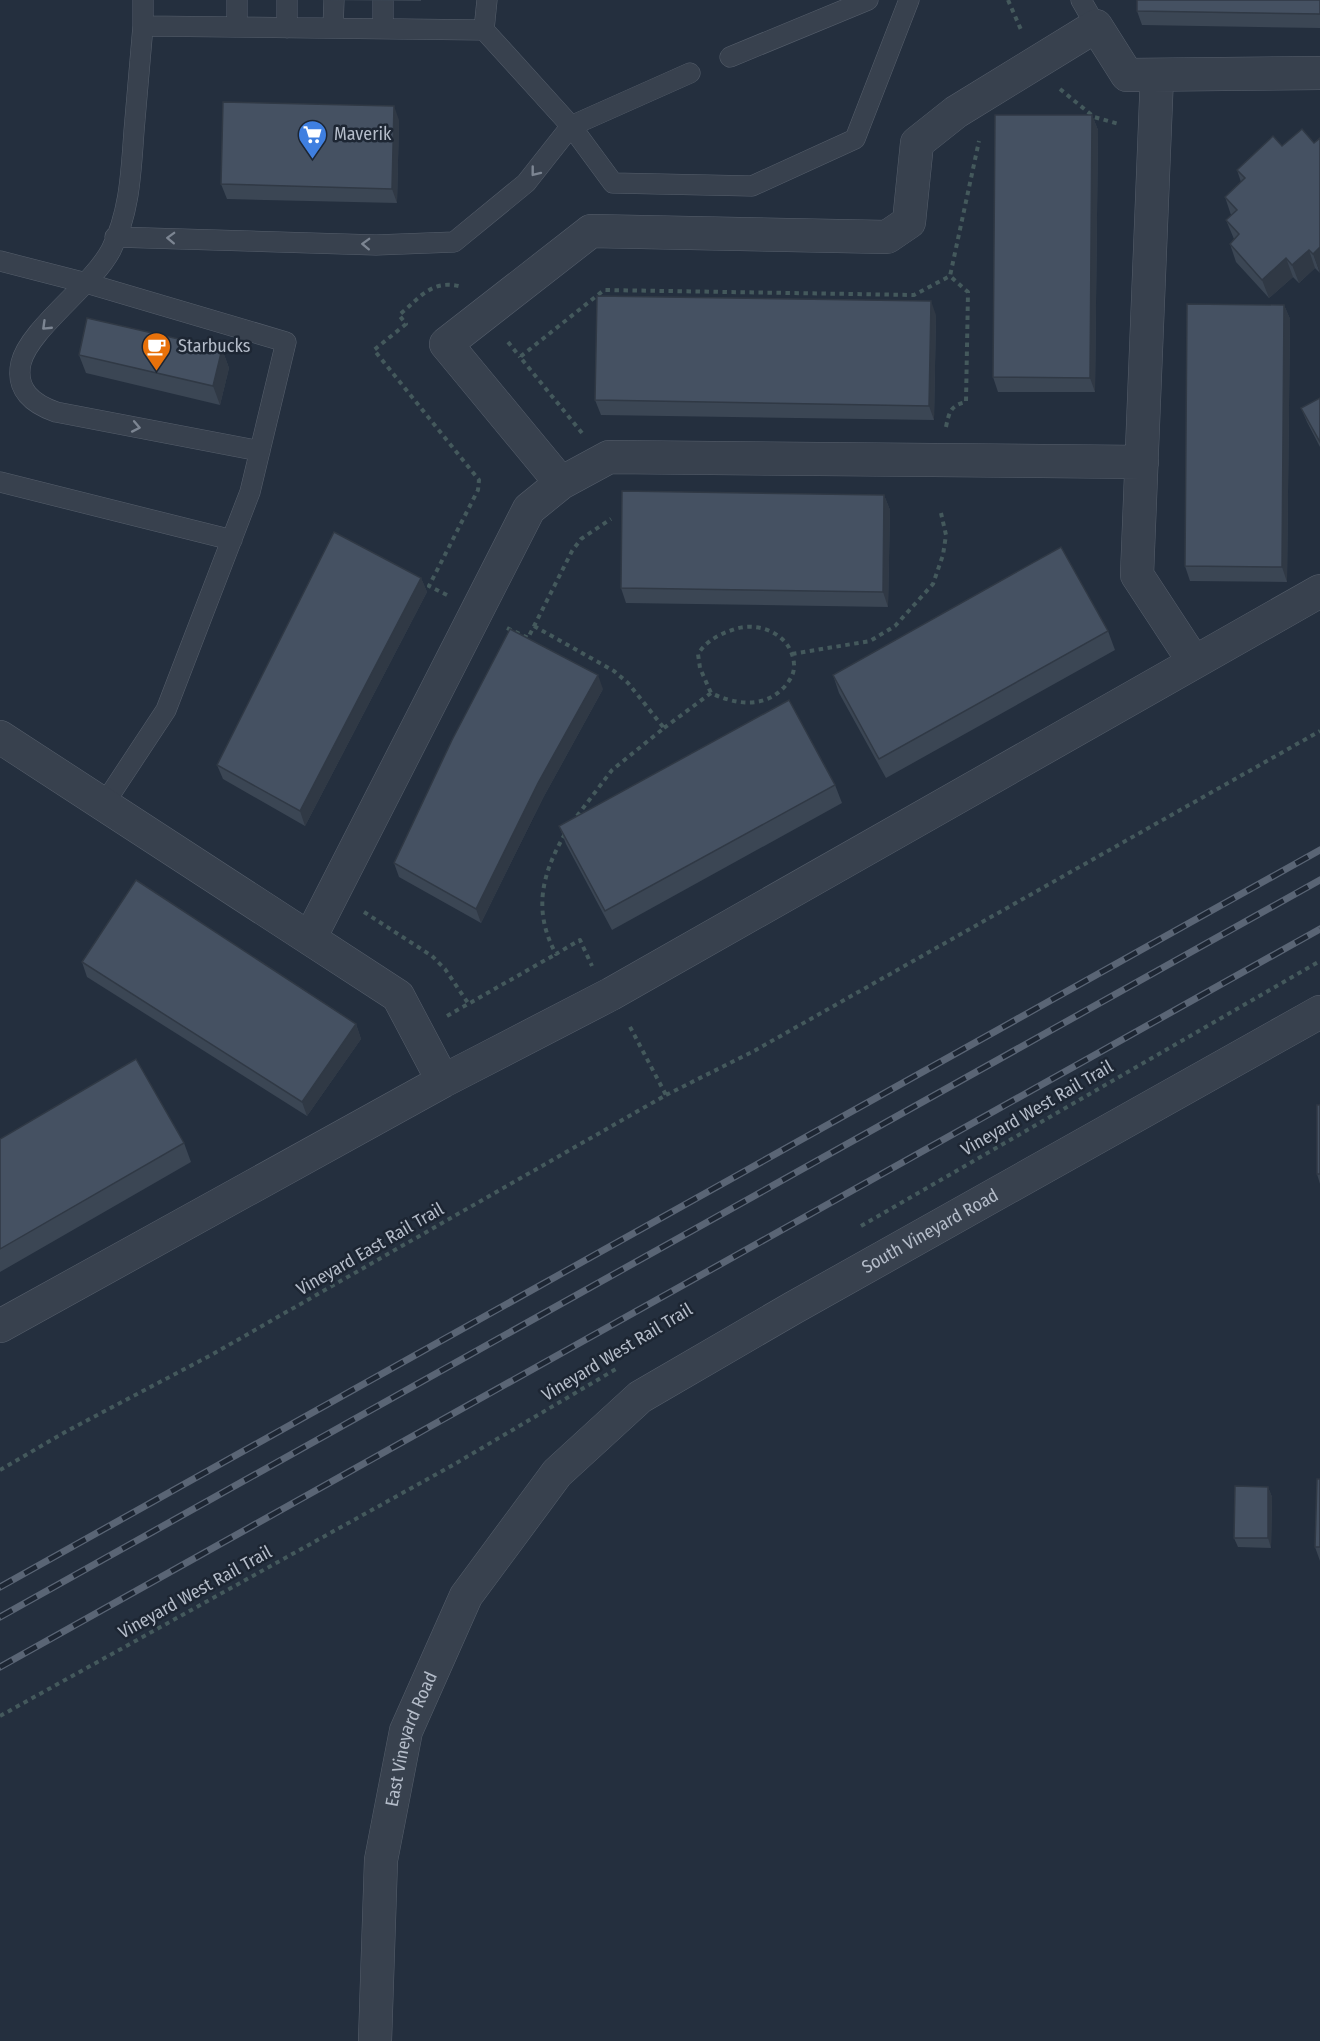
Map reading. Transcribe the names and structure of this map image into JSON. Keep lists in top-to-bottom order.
{
  "streets": {
    "street": ["South Vineyard Road", "East Vineyard Road"],
    "path": ["Vineyard West Rail Trail", "Vineyard East Rail Trail"]
  },
  "crossings": [
    ["South Vineyard Road", "East Vineyard Road"]
  ],
  "places": {
    "supermarket": ["Maverik"],
    "cafe": ["Starbucks"]
  }
}
